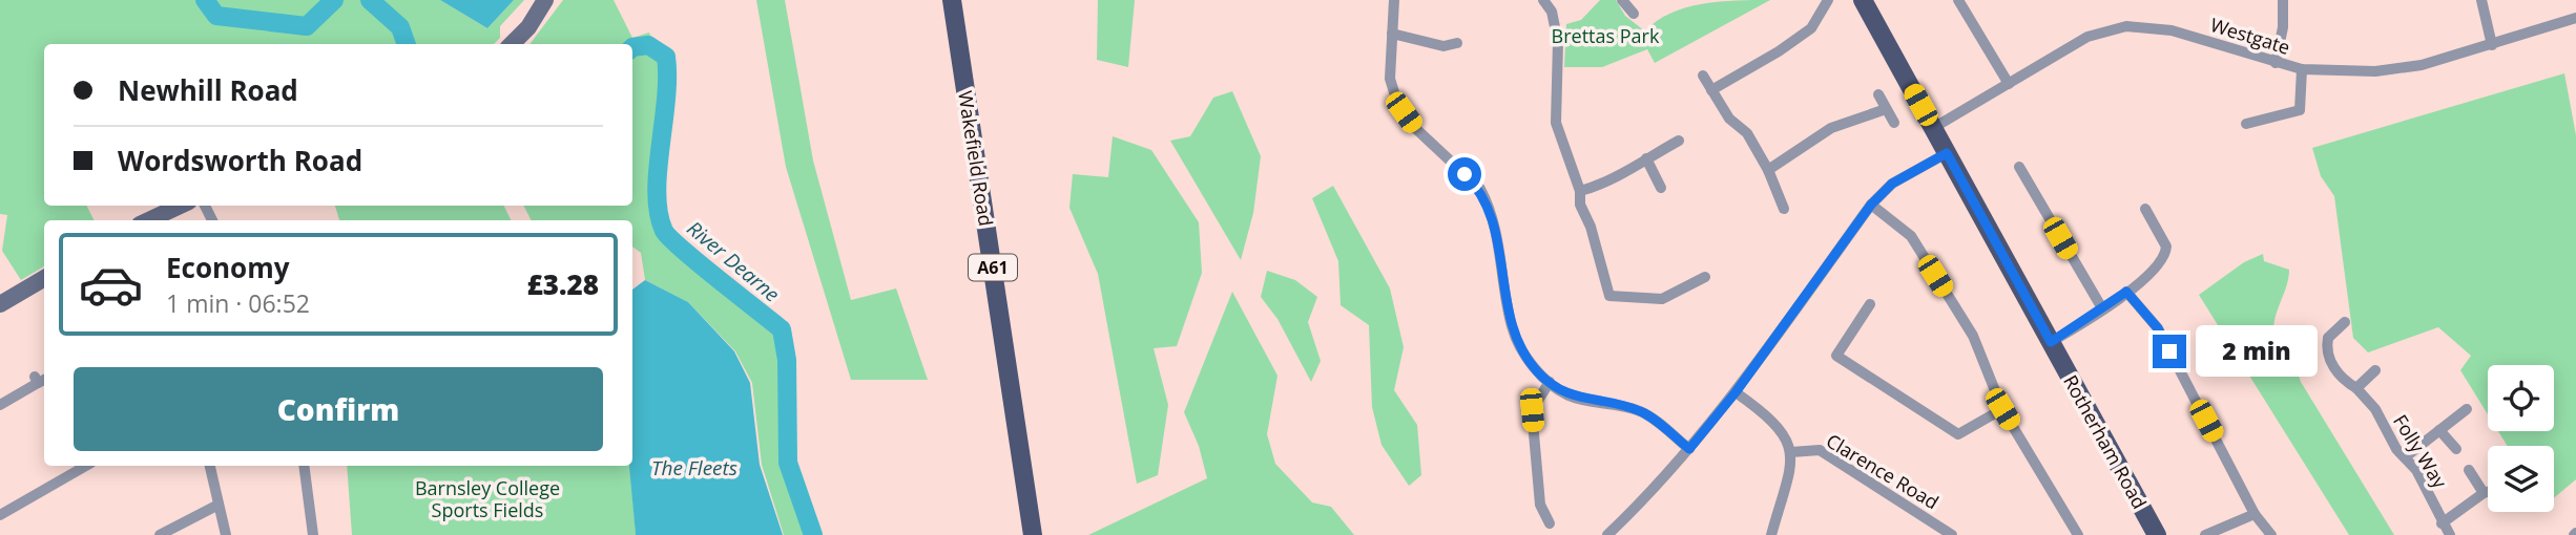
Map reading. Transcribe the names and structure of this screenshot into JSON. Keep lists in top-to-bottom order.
{
  "streets": {
    "main road": ["Wakefield Road", "A61", "Rotherham Road"],
    "street": ["Westgate", "Folly Way", "Clarence Road"]
  },
  "crossings": [
    ["Westgate", "Rotherham Road"]
  ],
  "water": ["River Dearne", "The Fleets"],
  "parks": ["Brettas Park", "Barnsley College Sports Fields"],
  "page": {
    "banner": ["Newhill Road", "Wordsworth Road"],
    "list": [
      {
        "name": "Economy",
        "note": "1 min · 06:52",
        "value": "£3.28"
      }
    ],
    "bubble": "2 min",
    "buttons": "Confirm"
  }
}
